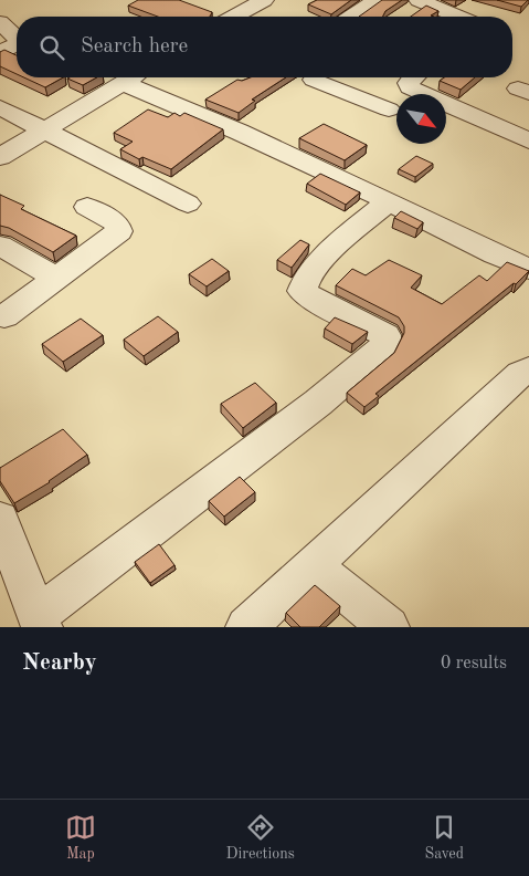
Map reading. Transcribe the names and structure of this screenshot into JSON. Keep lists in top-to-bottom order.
{
  "north": "bottom right",
  "page": {
    "search": "Search here",
    "heading": ["Nearby", "0 results"],
    "nav": ["Map", "Directions", "Saved"]
  }
}
